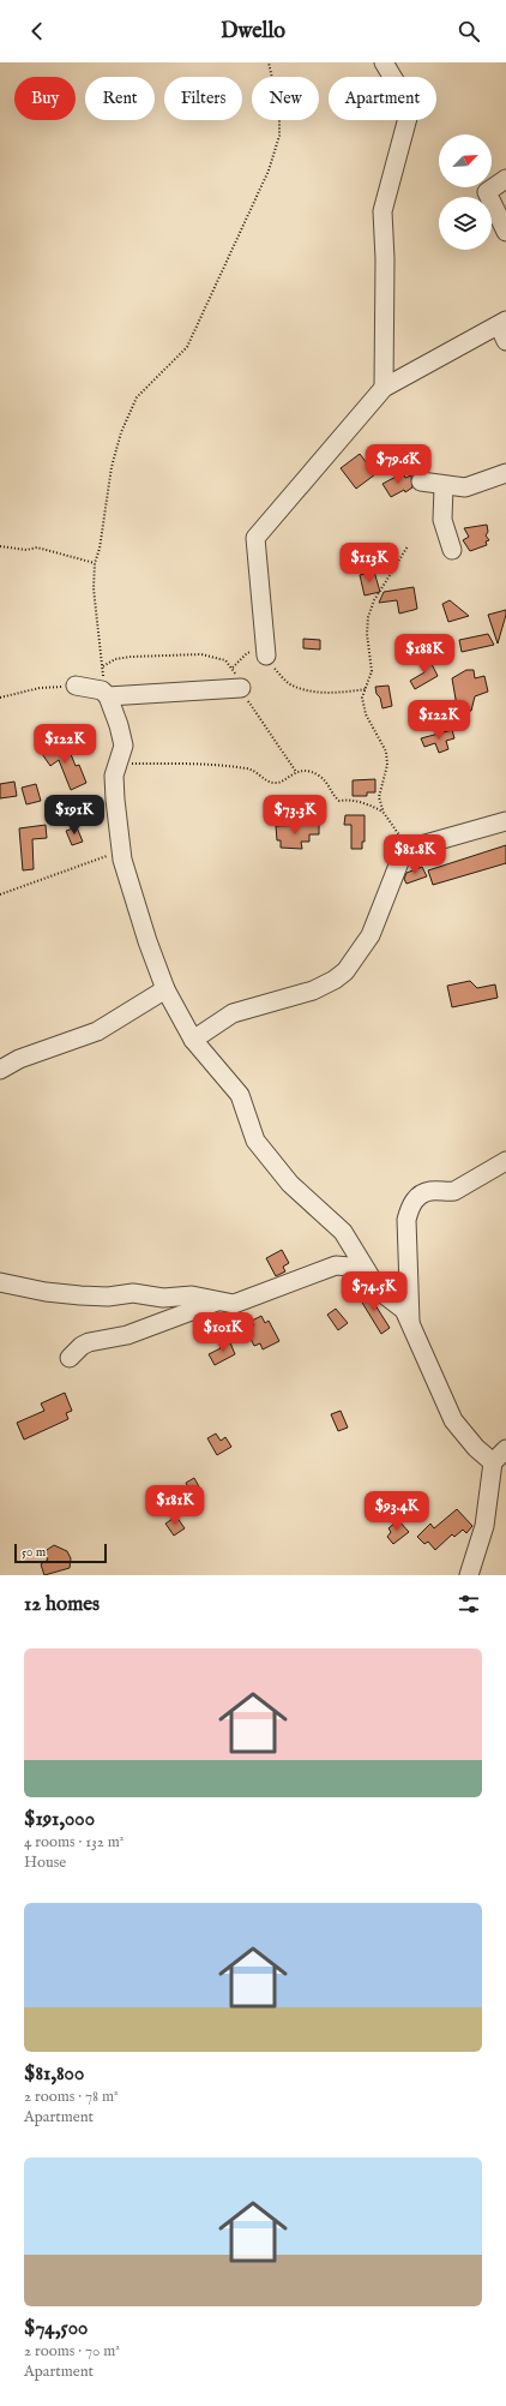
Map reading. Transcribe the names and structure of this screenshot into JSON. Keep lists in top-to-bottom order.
{
  "scale_bar": "50 m",
  "north": "top right",
  "page": {
    "header": "Dwello",
    "chip": [
      "Buy",
      "Rent",
      "Filters",
      "New",
      "Apartment"
    ],
    "price": [
      "$79.6K",
      "$113K",
      "$188K",
      "$122K",
      "$122K",
      "$191K",
      "$73.3K",
      "$81.8K",
      "$74.5K",
      "$101K",
      "$181K",
      "$93.4K"
    ],
    "scale": "50 m",
    "heading": "12 homes",
    "list": [
      {
        "name": "$191,000",
        "note": "4 rooms · 132 m² · House"
      },
      {
        "name": "$81,800",
        "note": "2 rooms · 78 m² · Apartment"
      },
      {
        "name": "$74,500",
        "note": "2 rooms · 70 m² · Apartment"
      }
    ]
  }
}
